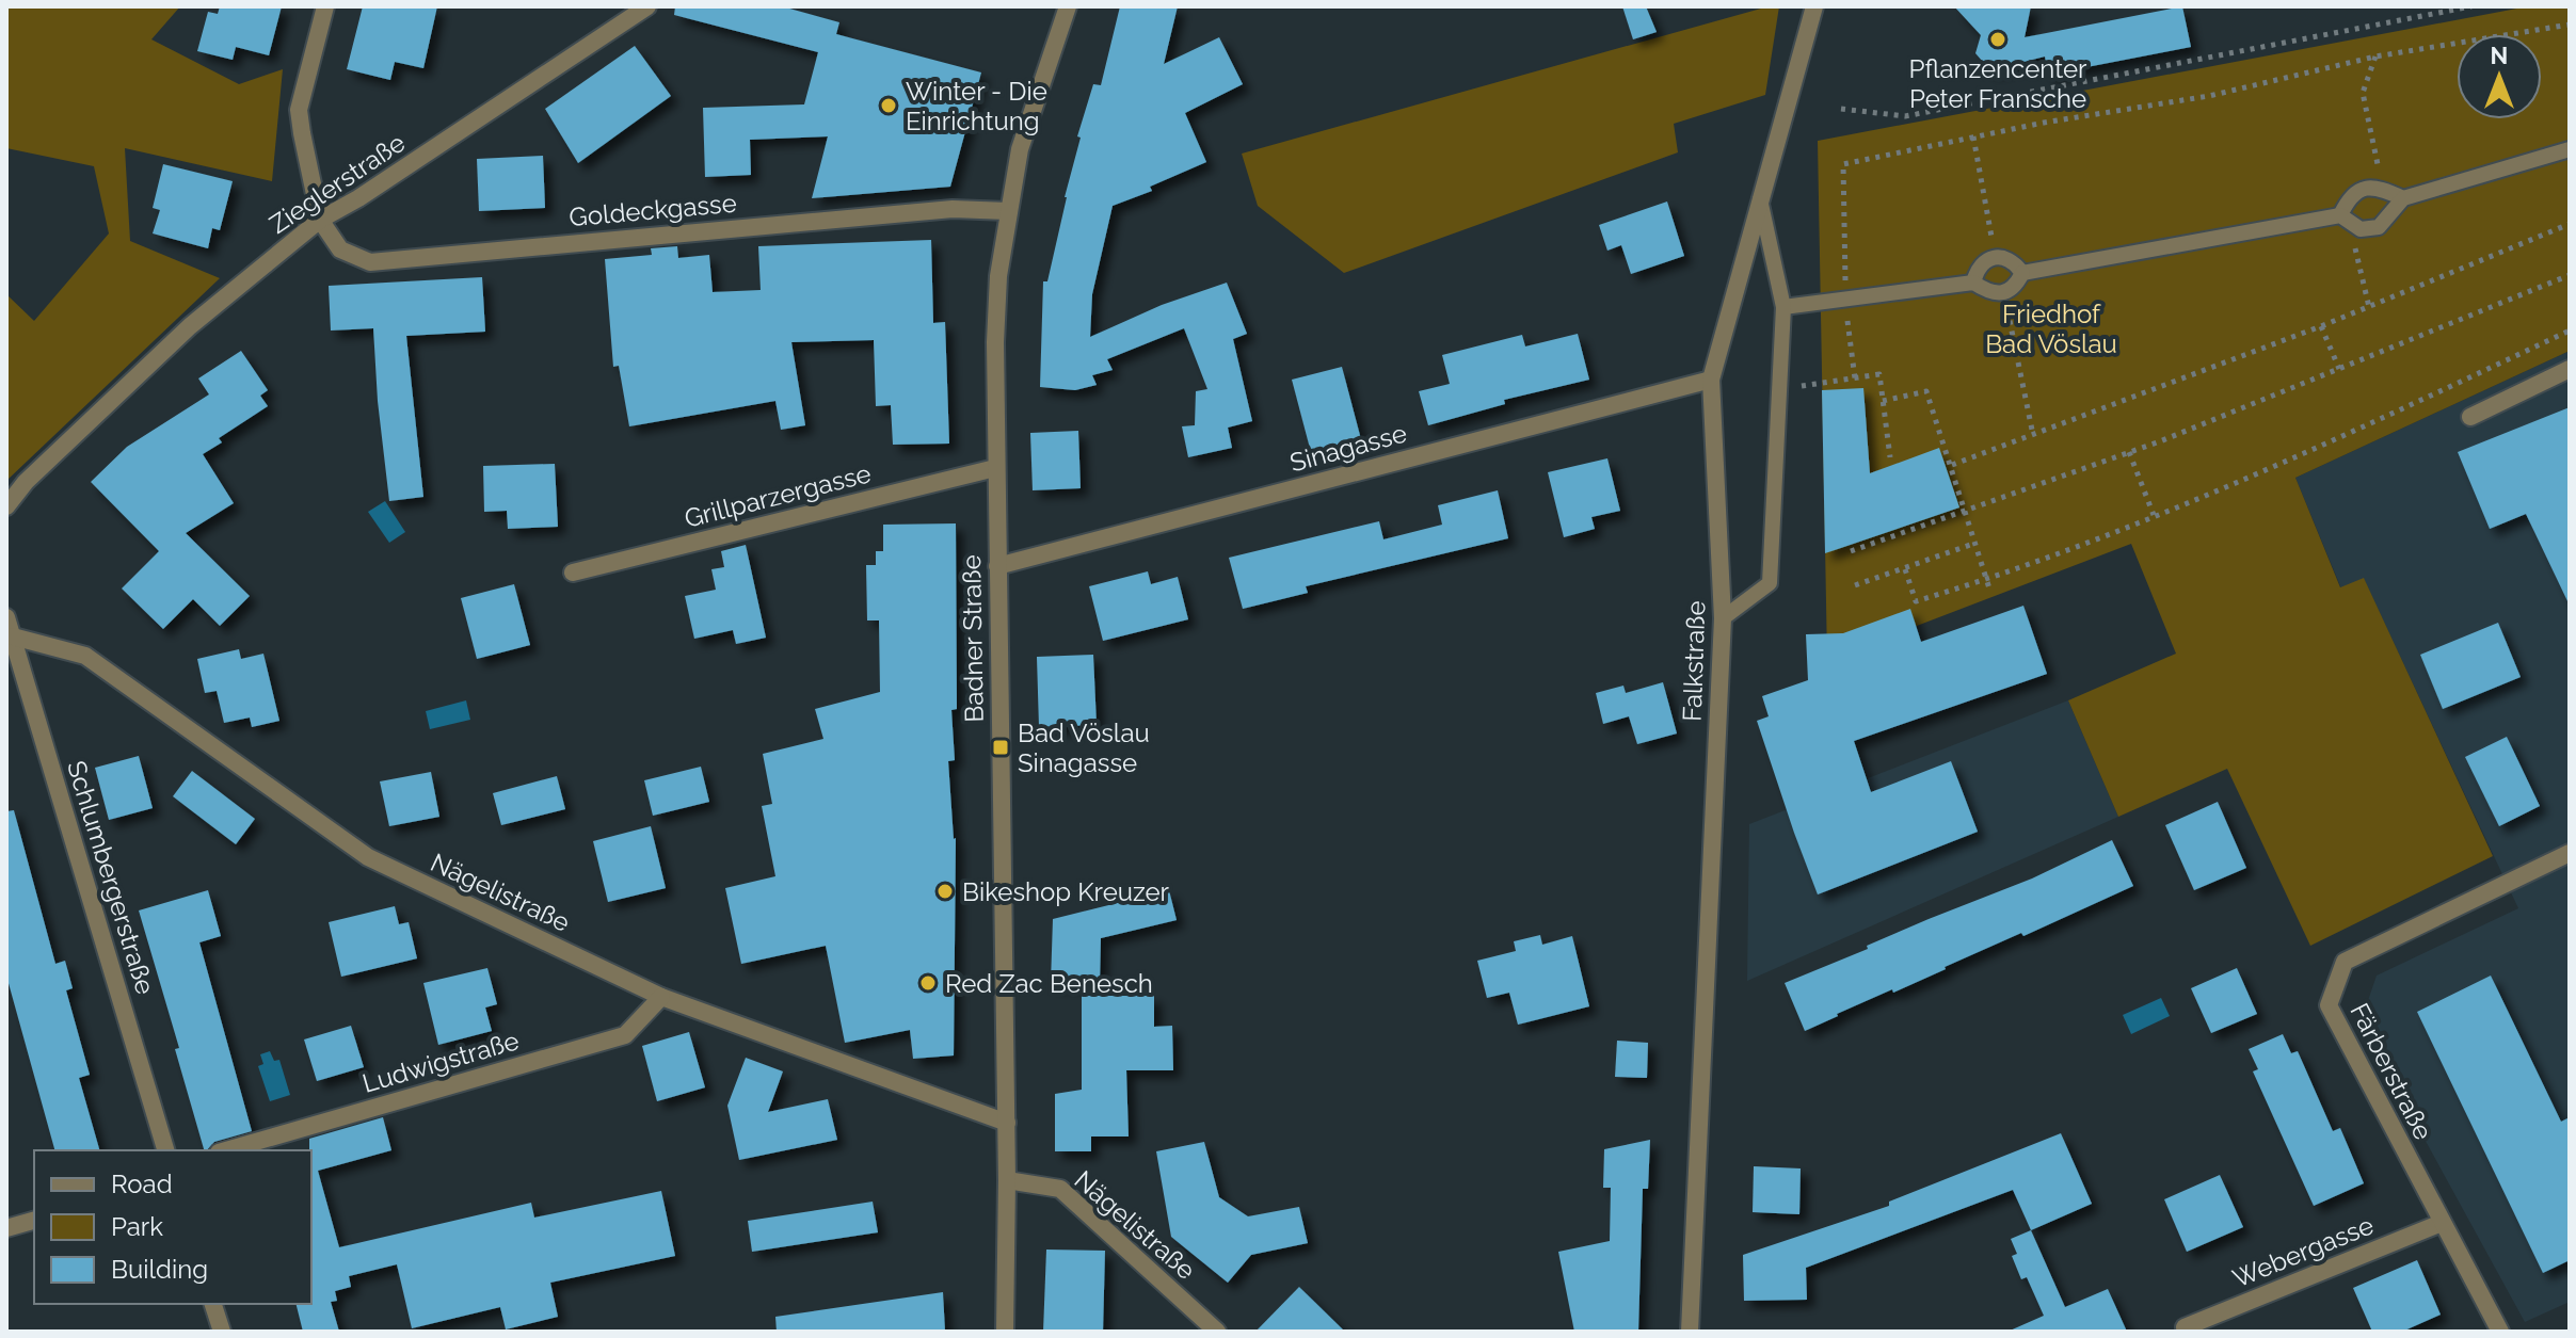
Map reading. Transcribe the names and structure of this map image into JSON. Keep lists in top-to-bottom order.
{
  "streets": {
    "street": [
      "Zieglerstraße",
      "Goldeckgasse",
      "Sinagasse",
      "Grillparzergasse",
      "Badner Straße",
      "Falkstraße",
      "Schlumbergerstraße",
      "Nägelistraße",
      "Ludwigstraße",
      "Färberstraße",
      "Webergasse"
    ]
  },
  "crossings": [
    ["Zieglerstraße", "Goldeckgasse"],
    ["Goldeckgasse", "Badner Straße"],
    ["Sinagasse", "Badner Straße"],
    ["Sinagasse", "Falkstraße"],
    ["Grillparzergasse", "Badner Straße"],
    ["Badner Straße", "Nägelistraße"],
    ["Schlumbergerstraße", "Nägelistraße"],
    ["Nägelistraße", "Ludwigstraße"],
    ["Färberstraße", "Webergasse"]
  ],
  "parks": ["Friedhof Bad Vöslau"],
  "places": {
    "other": [
      "Pflanzencenter Peter Fransche",
      "Winter - Die Einrichtung",
      "Bikeshop Kreuzer",
      "Red Zac Benesch"
    ],
    "transit": ["Bad Vöslau Sinagasse"]
  },
  "legend": ["Road", "Park", "Building"],
  "north": "top"
}
